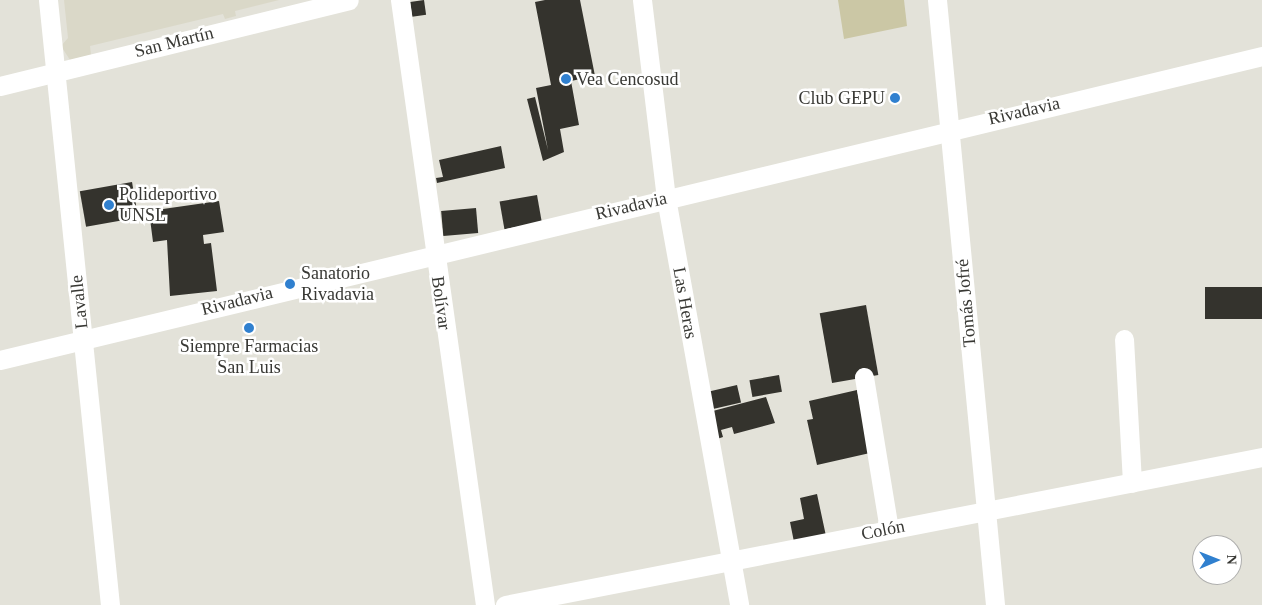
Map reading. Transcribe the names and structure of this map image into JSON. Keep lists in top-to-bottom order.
{
  "streets": {
    "street": [
      "San Martín",
      "Rivadavia",
      "Lavalle",
      "Bolívar",
      "Las Heras",
      "Tomás Jofré",
      "Colón"
    ]
  },
  "crossings": [
    ["San Martín", "Lavalle"],
    ["Rivadavia", "Lavalle"],
    ["Rivadavia", "Bolívar"],
    ["Rivadavia", "Las Heras"],
    ["Rivadavia", "Tomás Jofré"],
    ["Las Heras", "Colón"],
    ["Tomás Jofré", "Colón"]
  ],
  "places": [
    "Vea Cencosud",
    "Club GEPU",
    "Polideportivo UNSL",
    "Sanatorio Rivadavia",
    "Siempre Farmacias San Luis"
  ],
  "north": "right"
}
